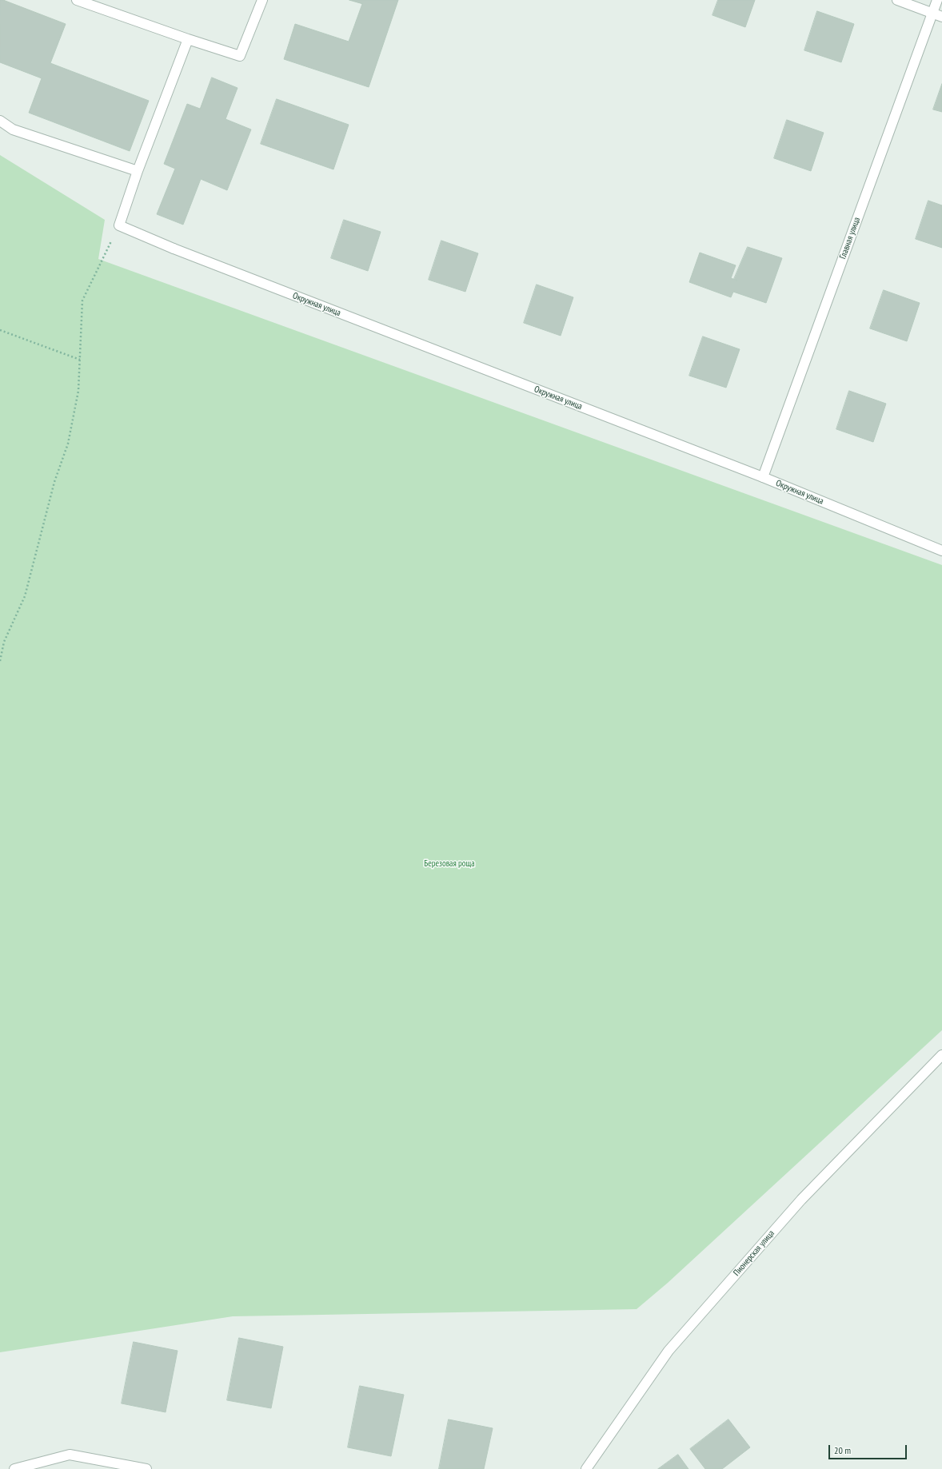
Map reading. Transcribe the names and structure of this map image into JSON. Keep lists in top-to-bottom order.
{
  "streets": {
    "street": ["Главная улица", "Окружная улица", "Пионерская улица"]
  },
  "crossings": [
    ["Главная улица", "Окружная улица"]
  ],
  "parks": ["Березовая роща"],
  "scale_bar": "20 m"
}
